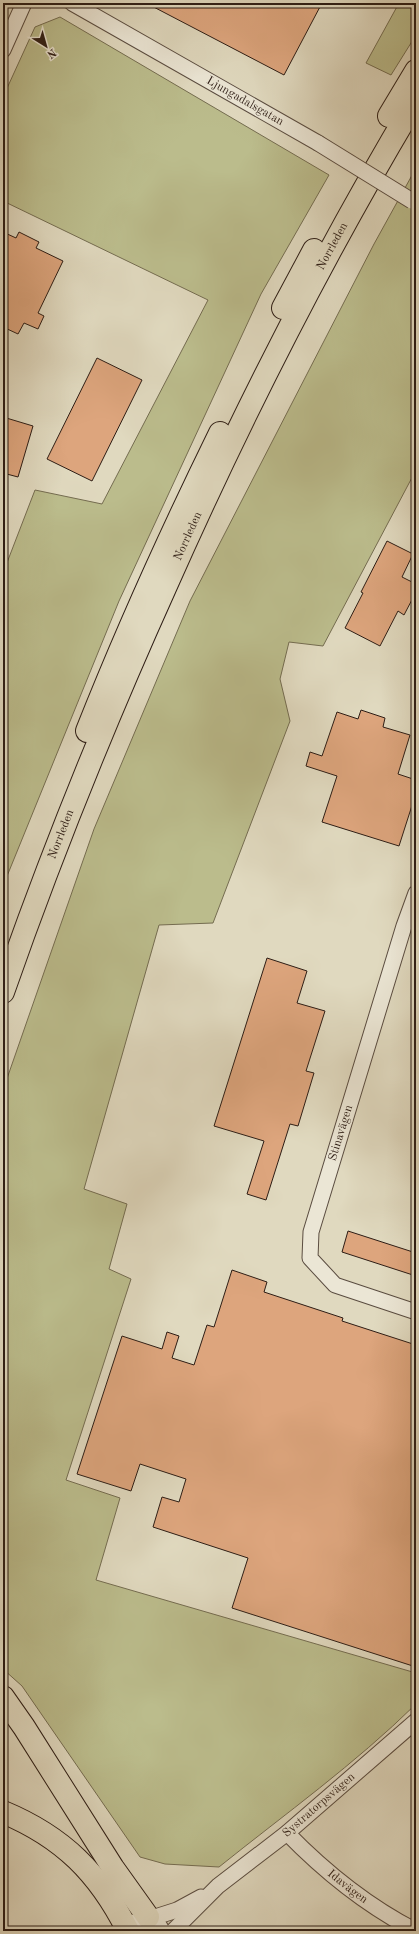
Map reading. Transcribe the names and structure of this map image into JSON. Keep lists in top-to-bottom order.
{
  "streets": {
    "highway": ["Norrleden"],
    "street": [
      "Ljungadalsgatan",
      "Stinavägen",
      "Systratorpsvägen",
      "Idavägen"
    ]
  },
  "crossings": [
    ["Systratorpsvägen", "Idavägen"]
  ],
  "north": "bottom right"
}
